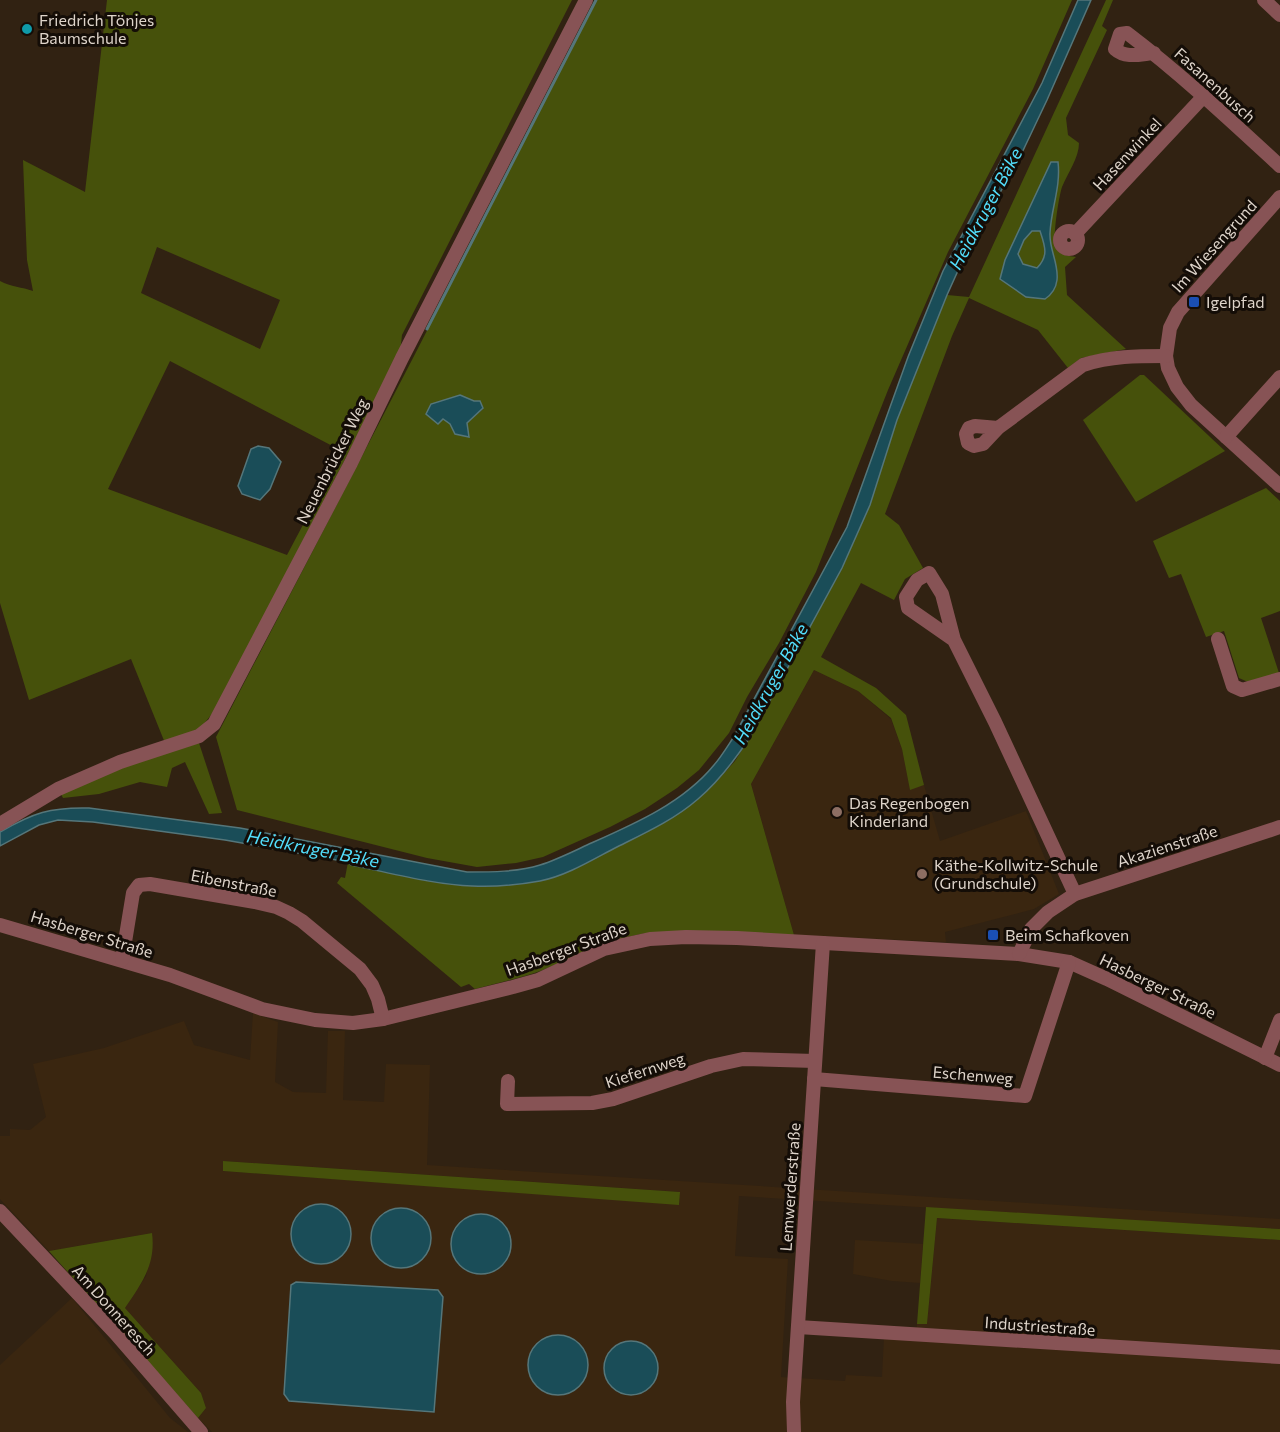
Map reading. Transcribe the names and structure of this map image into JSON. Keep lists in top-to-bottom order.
{
  "streets": {
    "street": [
      "Fasanenbusch",
      "Hasenwinkel",
      "Im Wiesengrund",
      "Neuenbrücker Weg",
      "Akazienstraße",
      "Eibenstraße",
      "Hasberger Straße",
      "Kiefernweg",
      "Eschenweg",
      "Lemwerderstraße",
      "Am Donneresch",
      "Industriestraße"
    ]
  },
  "crossings": [
    ["Fasanenbusch", "Hasenwinkel"],
    ["Akazienstraße", "Hasberger Straße"],
    ["Eibenstraße", "Hasberger Straße"],
    ["Hasberger Straße", "Eschenweg"],
    ["Hasberger Straße", "Lemwerderstraße"],
    ["Kiefernweg", "Lemwerderstraße"],
    ["Eschenweg", "Lemwerderstraße"],
    ["Lemwerderstraße", "Industriestraße"]
  ],
  "water": ["Heidkruger Bäke"],
  "places": {
    "other": ["Friedrich Tönjes Baumschule", "Das Regenbogen Kinderland", "Käthe-Kollwitz-Schule (Grundschule)"],
    "transit": ["Igelpfad", "Beim Schafkoven"]
  }
}
